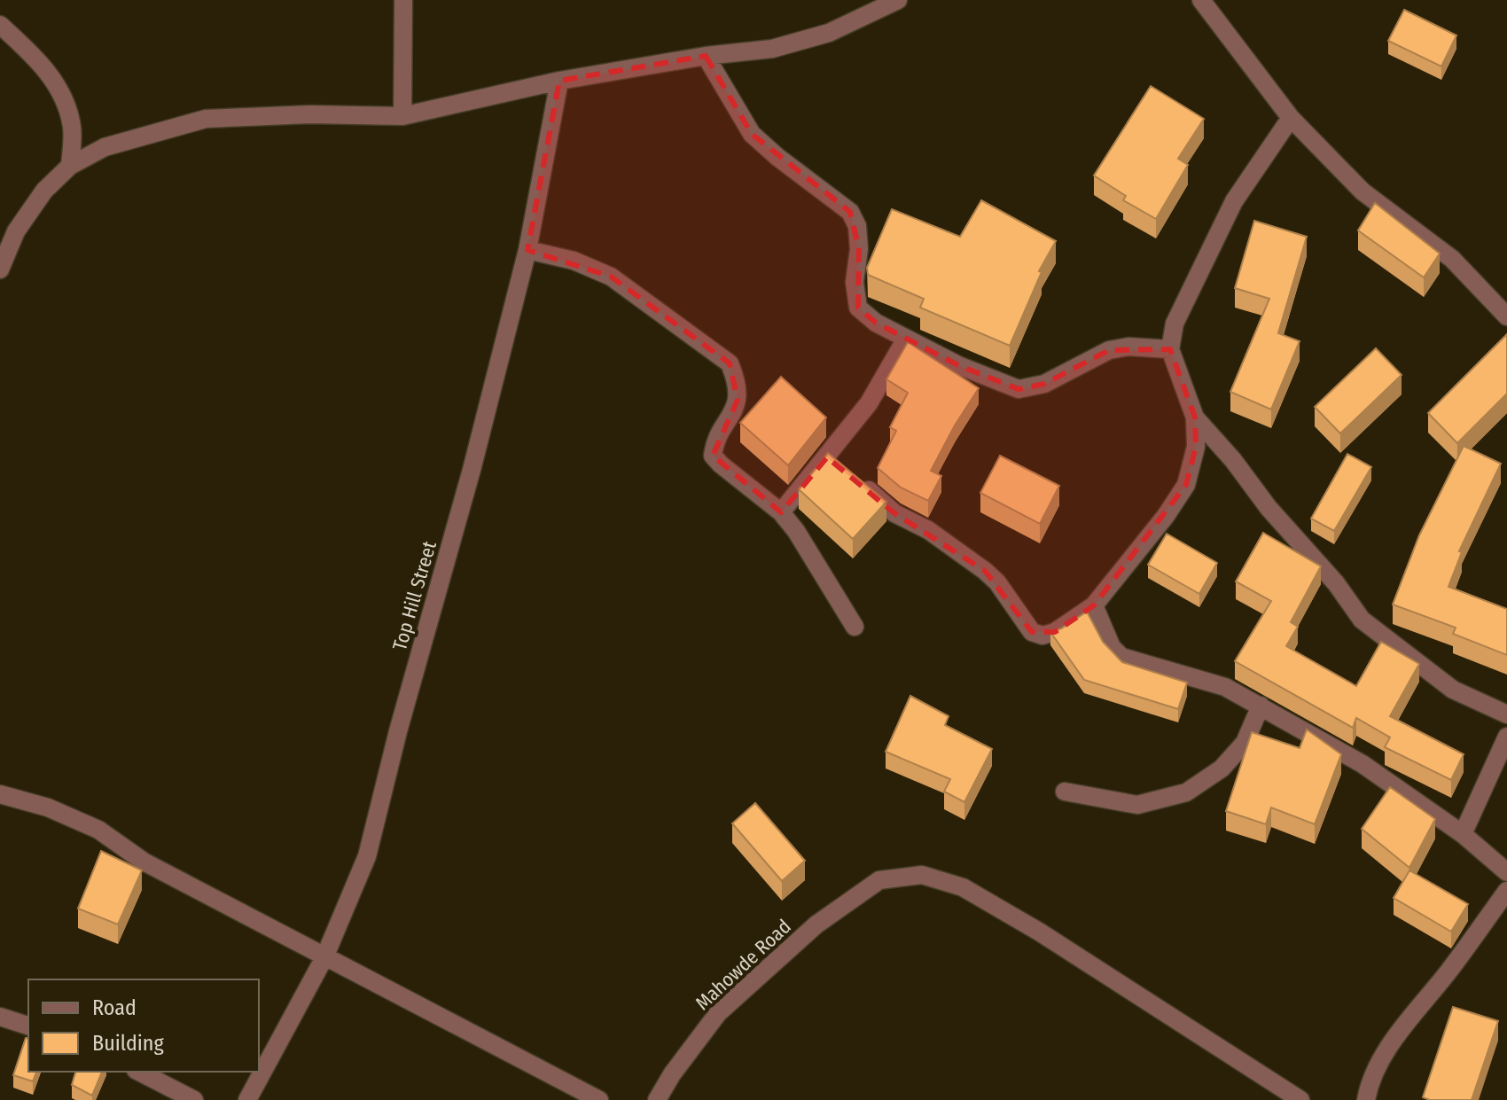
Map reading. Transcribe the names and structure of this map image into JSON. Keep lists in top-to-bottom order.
{
  "streets": {
    "street": ["Top Hill Street", "Mahowde Road"]
  },
  "legend": ["Road", "Building"]
}
